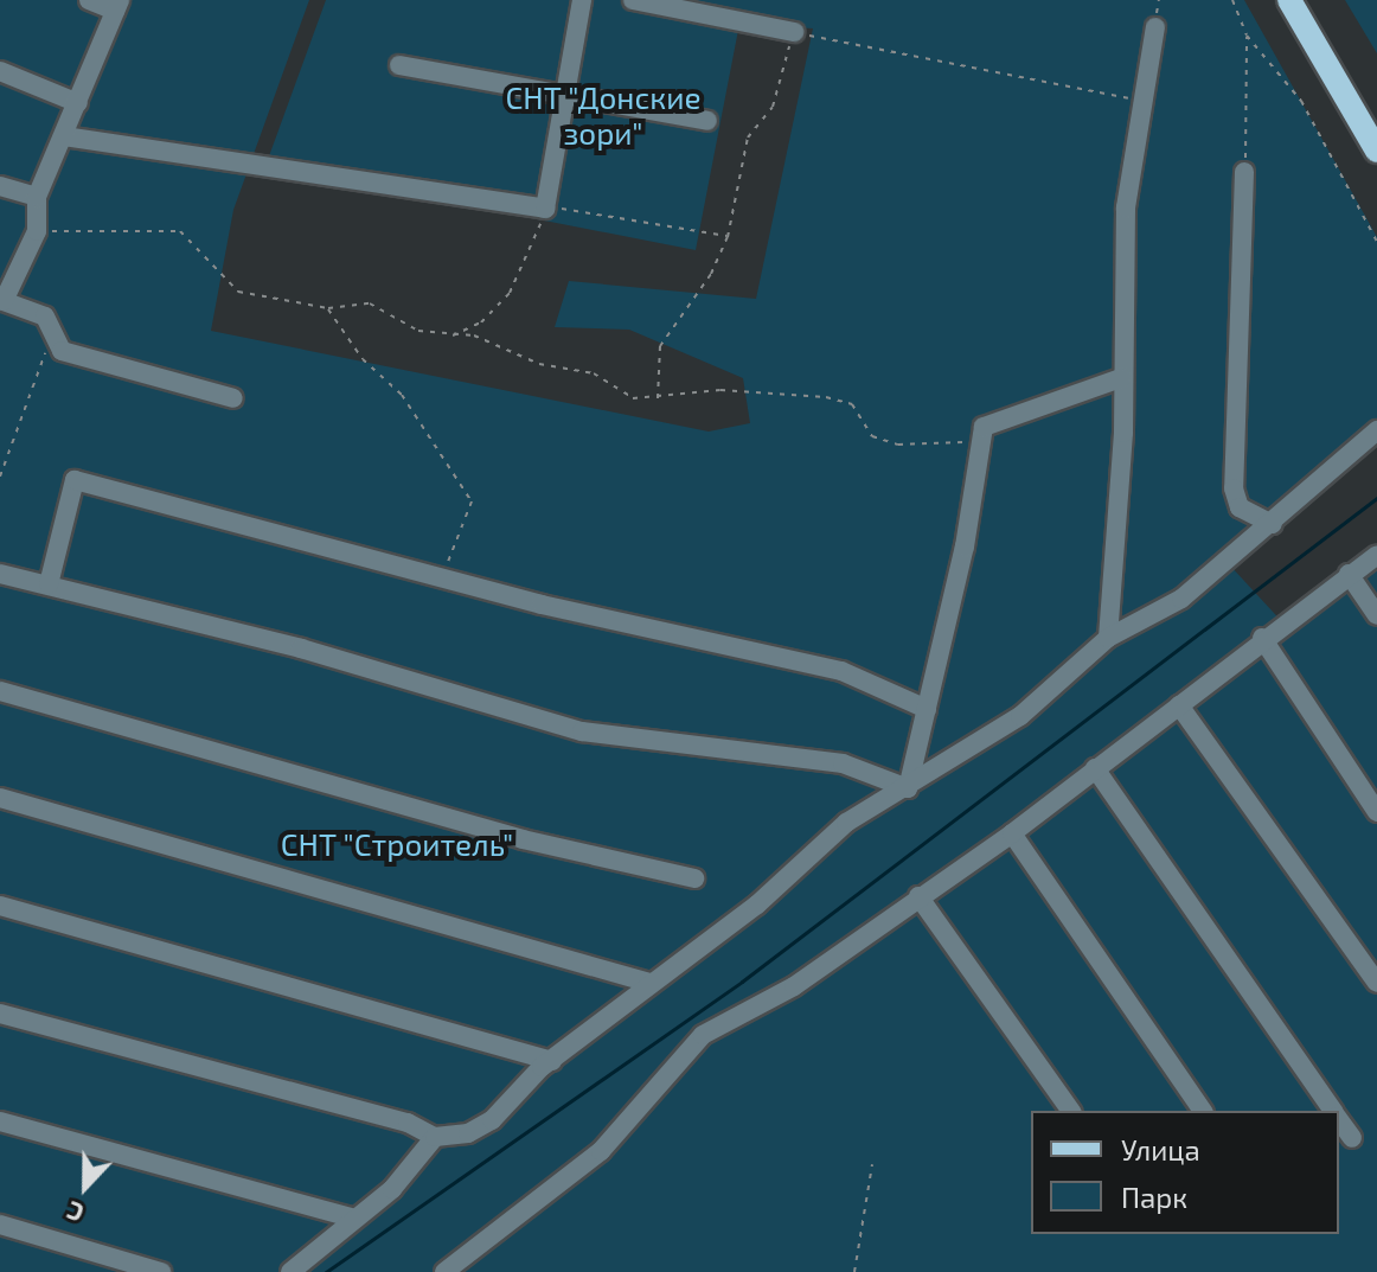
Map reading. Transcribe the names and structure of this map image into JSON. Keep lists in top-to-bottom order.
{
  "parks": ["СНТ \"Донские зори\"", "СНТ \"Строитель\""],
  "legend": ["Улица", "Парк"],
  "north": "bottom"
}
